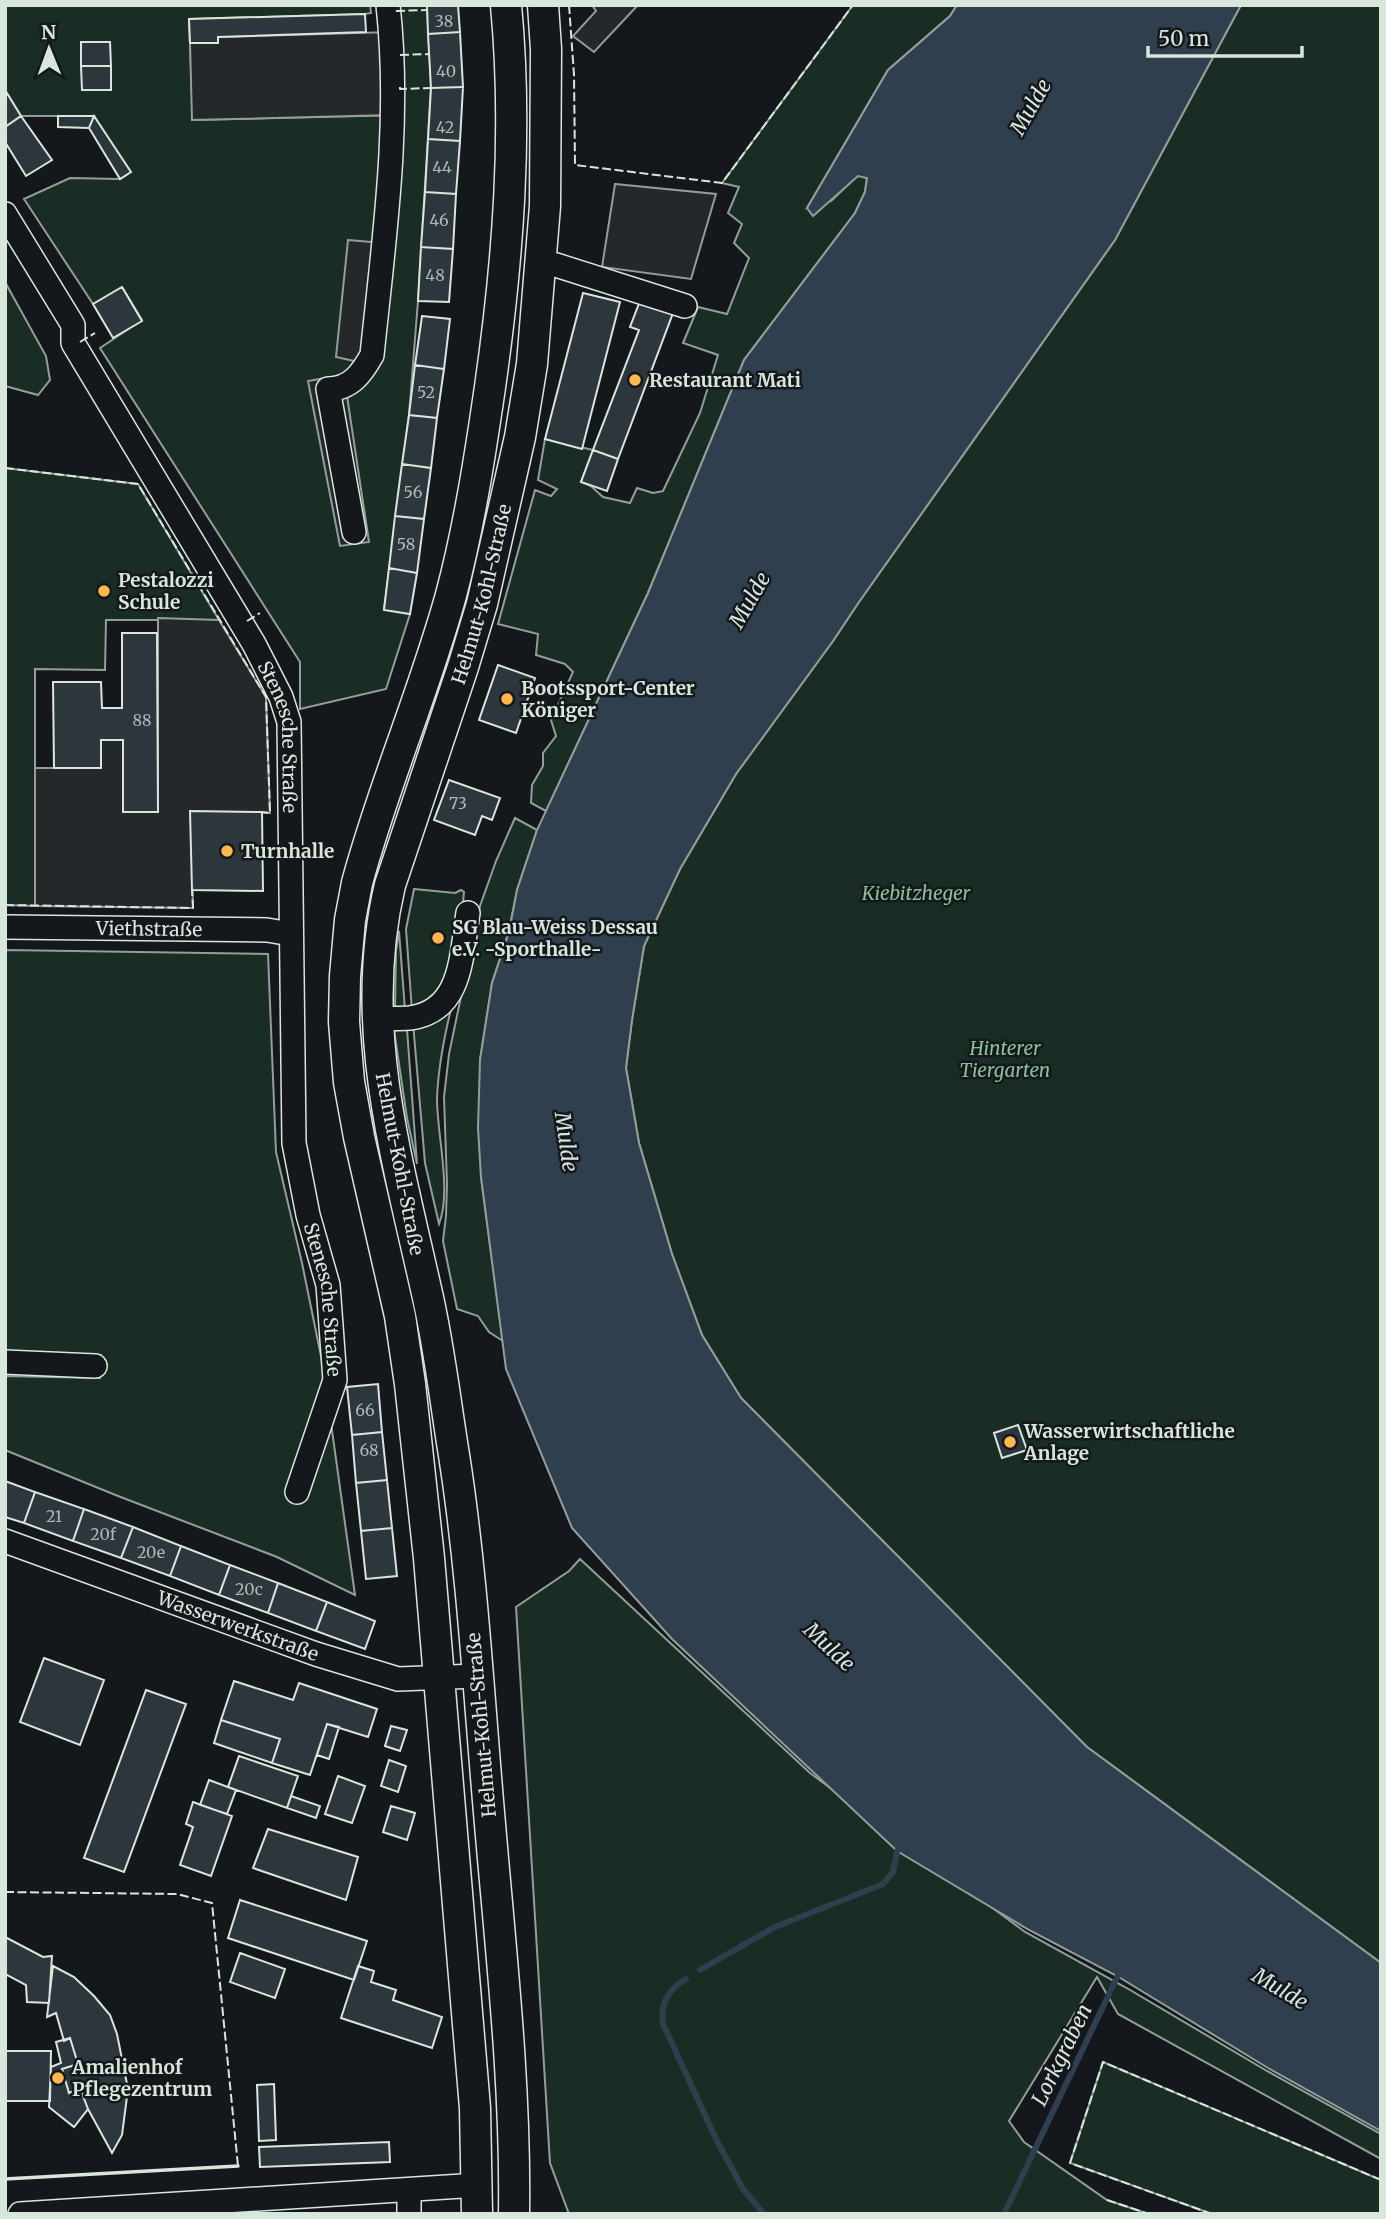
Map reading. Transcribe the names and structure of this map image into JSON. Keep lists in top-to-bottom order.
{
  "streets": {
    "main road": ["Helmut-Kohl-Straße"],
    "street": ["Stenesche Straße", "Viethstraße", "Wasserwerkstraße"]
  },
  "crossings": [
    ["Helmut-Kohl-Straße", "Wasserwerkstraße"],
    ["Stenesche Straße", "Viethstraße"]
  ],
  "water": ["Mulde", "Lorkgraben"],
  "parks": ["Kiebitzheger", "Hinterer Tiergarten"],
  "places": [
    "Restaurant Mati",
    "Pestalozzi Schule",
    "Bootssport-Center Königer",
    "Turnhalle",
    "SG Blau-Weiss Dessau e.V. -Sporthalle-",
    "Wasserwirtschaftliche Anlage",
    "Amalienhof Pflegezentrum"
  ],
  "house_numbers": [
    "38",
    "40",
    "42",
    "44",
    "46",
    "48",
    "52",
    "56",
    "58",
    "88",
    "73",
    "66",
    "68",
    "21",
    "20f",
    "20e",
    "20c"
  ],
  "scale_bar": "50 m",
  "north": "top"
}
